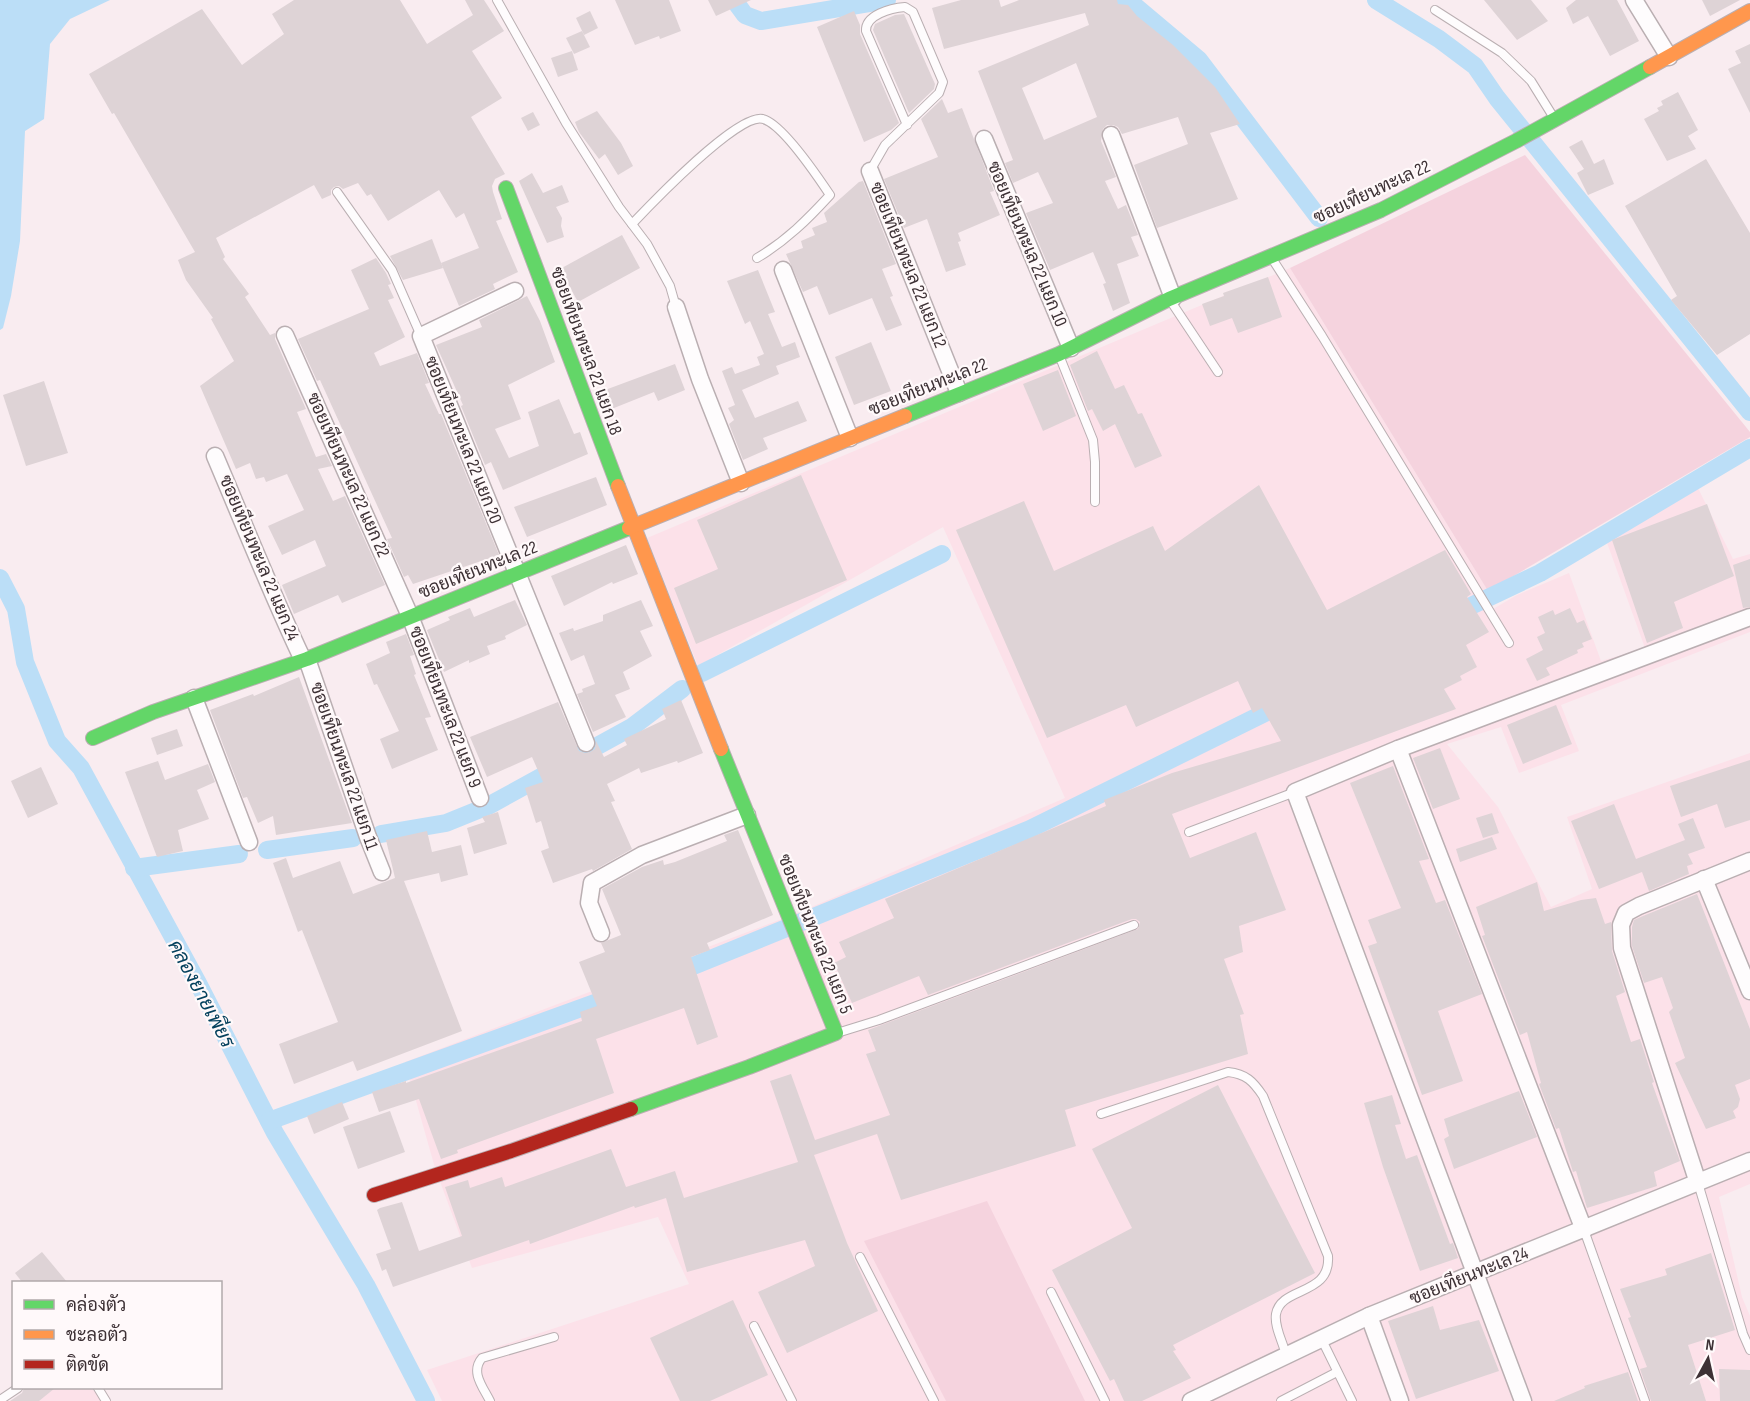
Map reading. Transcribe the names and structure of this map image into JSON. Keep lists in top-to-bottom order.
{
  "streets": {
    "street": [
      "ซอยเทียนทะเล 22",
      "ซอยเทียนทะเล 22 แยก 10",
      "ซอยเทียนทะเล 22 แยก 12",
      "ซอยเทียนทะเล 22 แยก 18",
      "ซอยเทียนทะเล 22 แยก 20",
      "ซอยเทียนทะเล 22 แยก 22",
      "ซอยเทียนทะเล 22 แยก 24",
      "ซอยเทียนทะเล 22 แยก 9",
      "ซอยเทียนทะเล 22 แยก 11",
      "ซอยเทียนทะเล 22 แยก 5",
      "ซอยเทียนทะเล 24"
    ]
  },
  "crossings": [
    ["ซอยเทียนทะเล 22", "ซอยเทียนทะเล 22 แยก 10"],
    ["ซอยเทียนทะเล 22", "ซอยเทียนทะเล 22 แยก 12"],
    ["ซอยเทียนทะเล 22", "ซอยเทียนทะเล 22 แยก 18"],
    ["ซอยเทียนทะเล 22", "ซอยเทียนทะเล 22 แยก 20"],
    ["ซอยเทียนทะเล 22", "ซอยเทียนทะเล 22 แยก 22"],
    ["ซอยเทียนทะเล 22", "ซอยเทียนทะเล 22 แยก 24"],
    ["ซอยเทียนทะเล 22", "ซอยเทียนทะเล 22 แยก 9"],
    ["ซอยเทียนทะเล 22", "ซอยเทียนทะเล 22 แยก 11"],
    ["ซอยเทียนทะเล 22", "ซอยเทียนทะเล 22 แยก 5"],
    ["ซอยเทียนทะเล 22 แยก 18", "ซอยเทียนทะเล 22 แยก 5"],
    ["ซอยเทียนทะเล 22 แยก 22", "ซอยเทียนทะเล 22 แยก 9"],
    ["ซอยเทียนทะเล 22 แยก 24", "ซอยเทียนทะเล 22 แยก 11"]
  ],
  "water": ["คลองยายเพียร"],
  "legend": ["คล่องตัว", "ชะลอตัว", "ติดขัด"],
  "north": "top"
}
